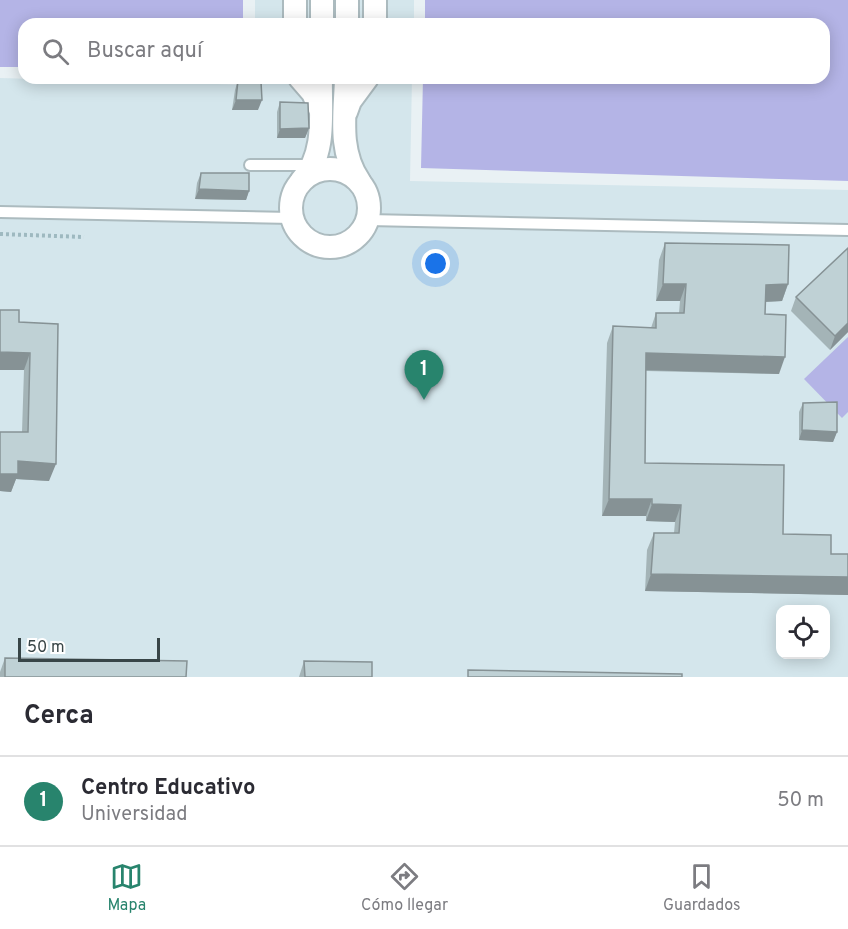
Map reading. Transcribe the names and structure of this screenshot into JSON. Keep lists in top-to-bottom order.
{
  "scale_bar": "50 m",
  "page": {
    "search": "Buscar aquí",
    "pins": "1",
    "scale": "50 m",
    "heading": "Cerca",
    "list": [
      {
        "mark": "1",
        "name": "Centro Educativo",
        "note": "Universidad",
        "value": "50 m"
      }
    ],
    "nav": ["Mapa", "Cómo llegar", "Guardados"]
  }
}
